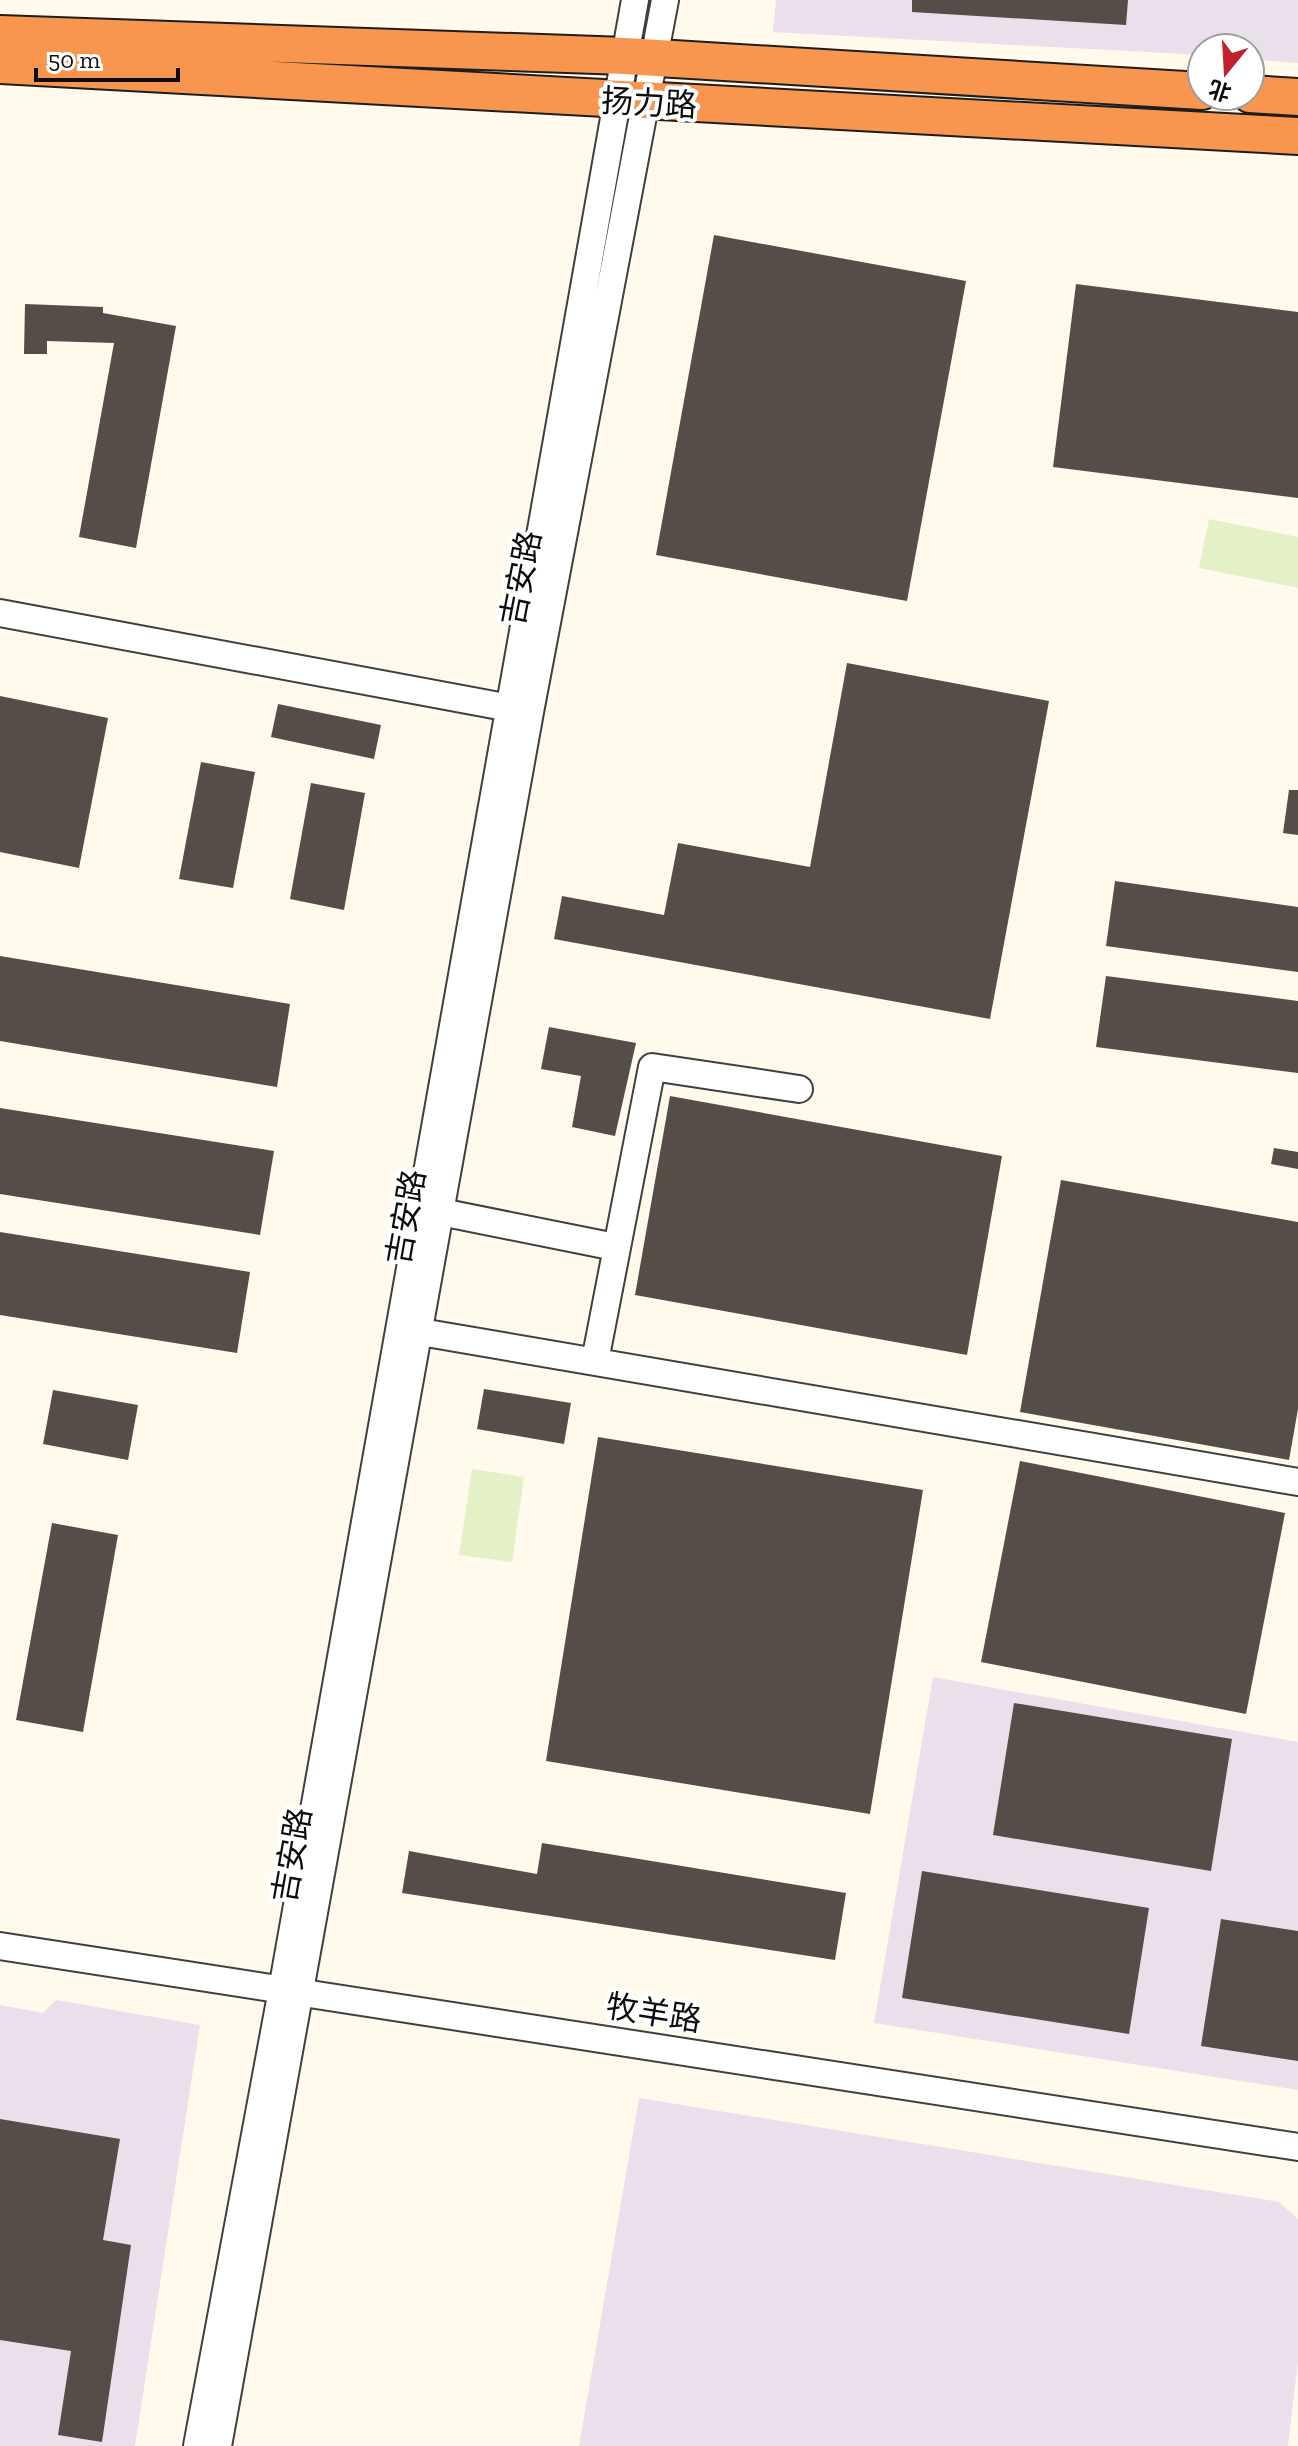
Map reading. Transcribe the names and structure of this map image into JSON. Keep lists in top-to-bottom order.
{
  "streets": {
    "highway": ["扬力路"],
    "street": ["吉安路", "牧羊路"]
  },
  "crossings": [
    ["扬力路", "吉安路"],
    ["吉安路", "牧羊路"]
  ],
  "scale_bar": "50 m",
  "north": "bottom"
}
